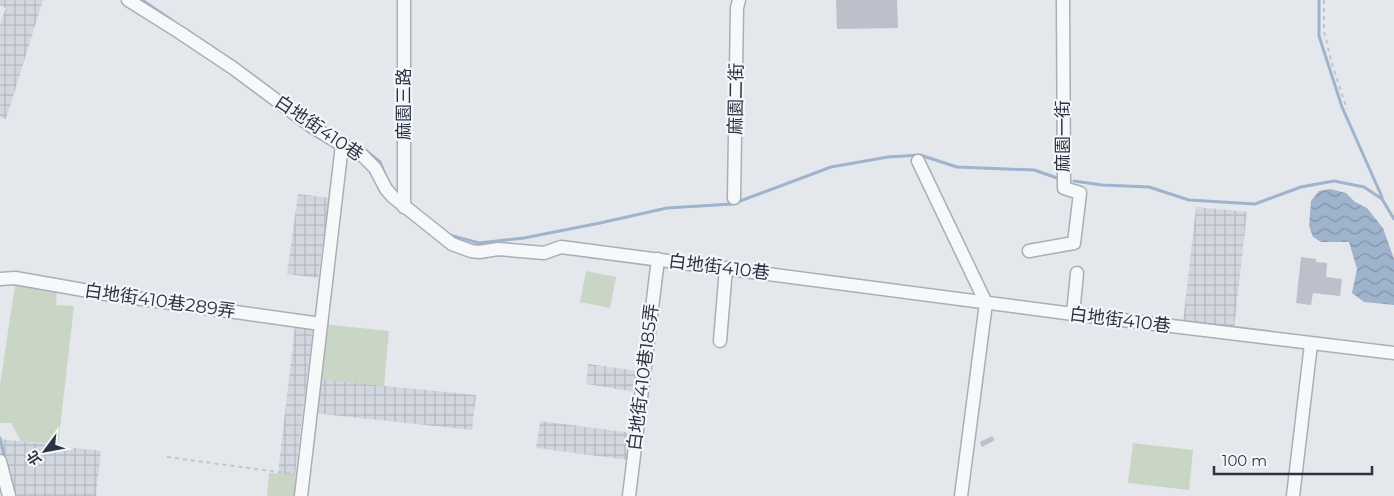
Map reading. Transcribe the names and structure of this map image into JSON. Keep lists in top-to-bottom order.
{
  "streets": {
    "street": [
      "麻園二街",
      "麻園三路",
      "白地街410巷",
      "麻園一街",
      "白地街410巷289弄",
      "白地街410巷185弄"
    ]
  },
  "crossings": [
    ["麻園三路", "白地街410巷"],
    ["白地街410巷", "白地街410巷185弄"]
  ],
  "scale_bar": "100 m",
  "north": "bottom left"
}
